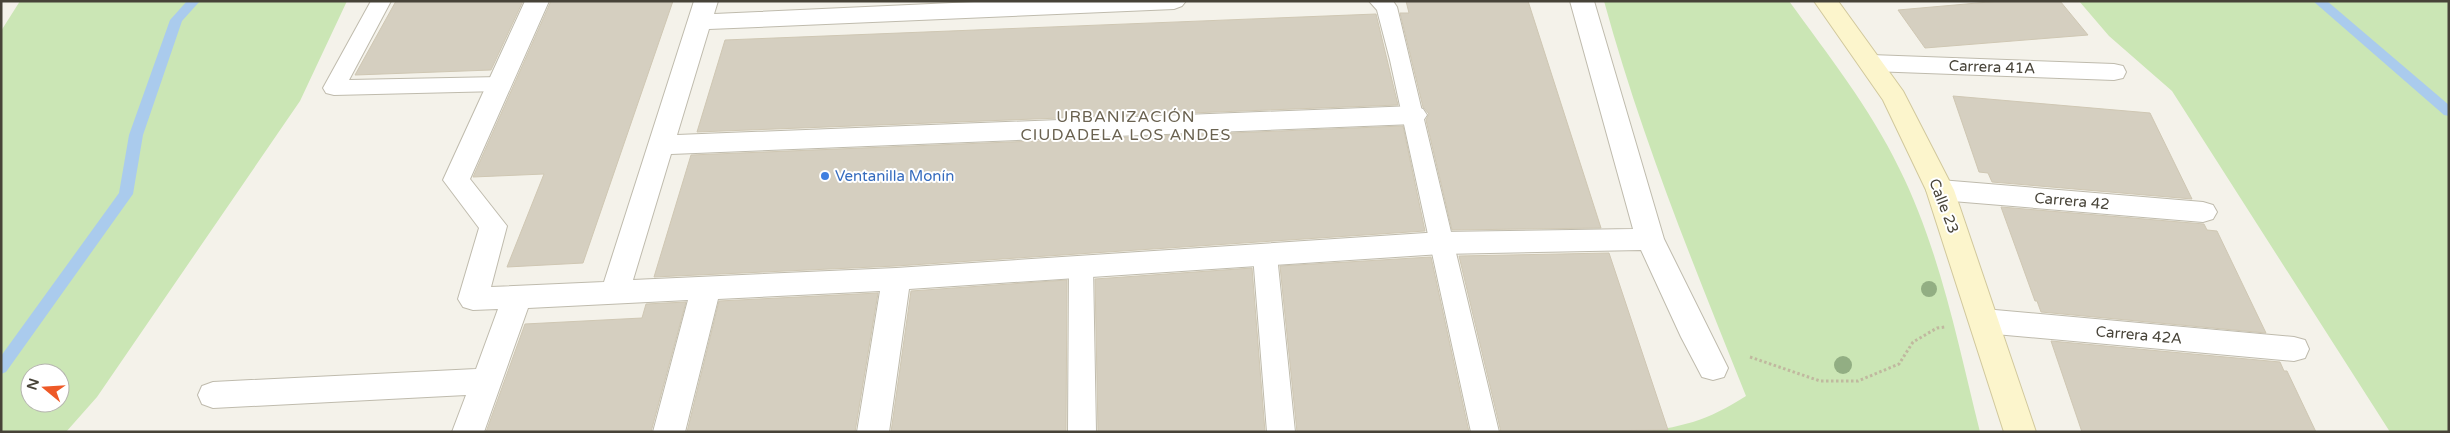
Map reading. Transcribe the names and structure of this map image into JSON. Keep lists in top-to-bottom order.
{
  "streets": {
    "main road": ["Calle 23"],
    "street": ["Carrera 41A", "Carrera 42", "Carrera 42A"]
  },
  "crossings": [
    ["Carrera 41A", "Calle 23"],
    ["Carrera 42", "Calle 23"],
    ["Calle 23", "Carrera 42A"]
  ],
  "districts": ["URBANIZACIÓN CIUDADELA LOS ANDES"],
  "places": ["Ventanilla Monín"],
  "north": "left"
}
